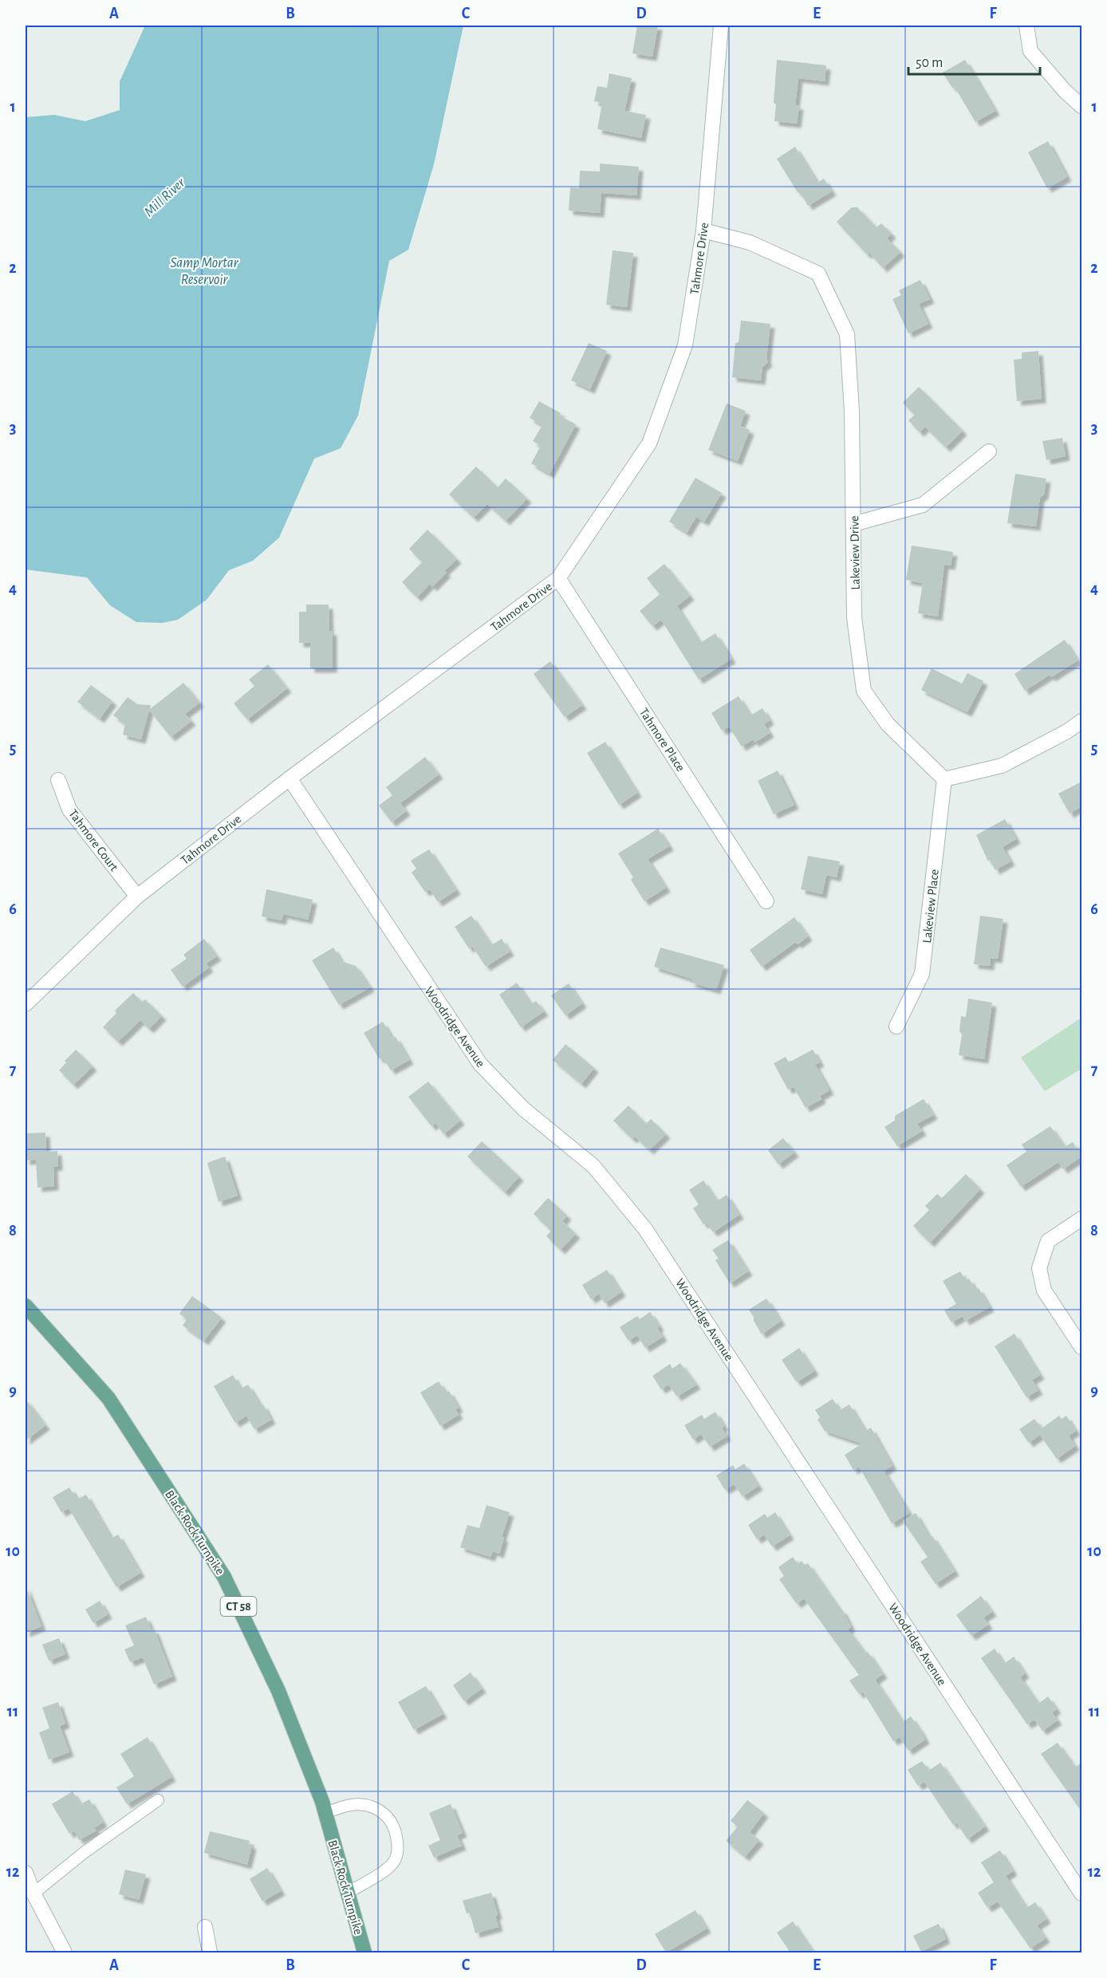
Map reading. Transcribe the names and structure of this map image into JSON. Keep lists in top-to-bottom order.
{
  "streets": {
    "main road": ["Black Rock Turnpike", "CT 58"],
    "street": [
      "Tahmore Drive",
      "Lakeview Drive",
      "Tahmore Place",
      "Tahmore Court",
      "Lakeview Place",
      "Woodridge Avenue"
    ]
  },
  "crossings": [
    ["Tahmore Drive", "Lakeview Drive"],
    ["Tahmore Drive", "Tahmore Place"],
    ["Tahmore Drive", "Tahmore Court"],
    ["Tahmore Drive", "Woodridge Avenue"],
    ["Lakeview Drive", "Lakeview Place"]
  ],
  "water": ["Mill River", "Samp Mortar Reservoir"],
  "scale_bar": "50 m",
  "grid": {
    "columns": [
      "A",
      "B",
      "C",
      "D",
      "E",
      "F"
    ],
    "rows": [
      "1",
      "2",
      "3",
      "4",
      "5",
      "6",
      "7",
      "8",
      "9",
      "10",
      "11",
      "12"
    ]
  }
}
